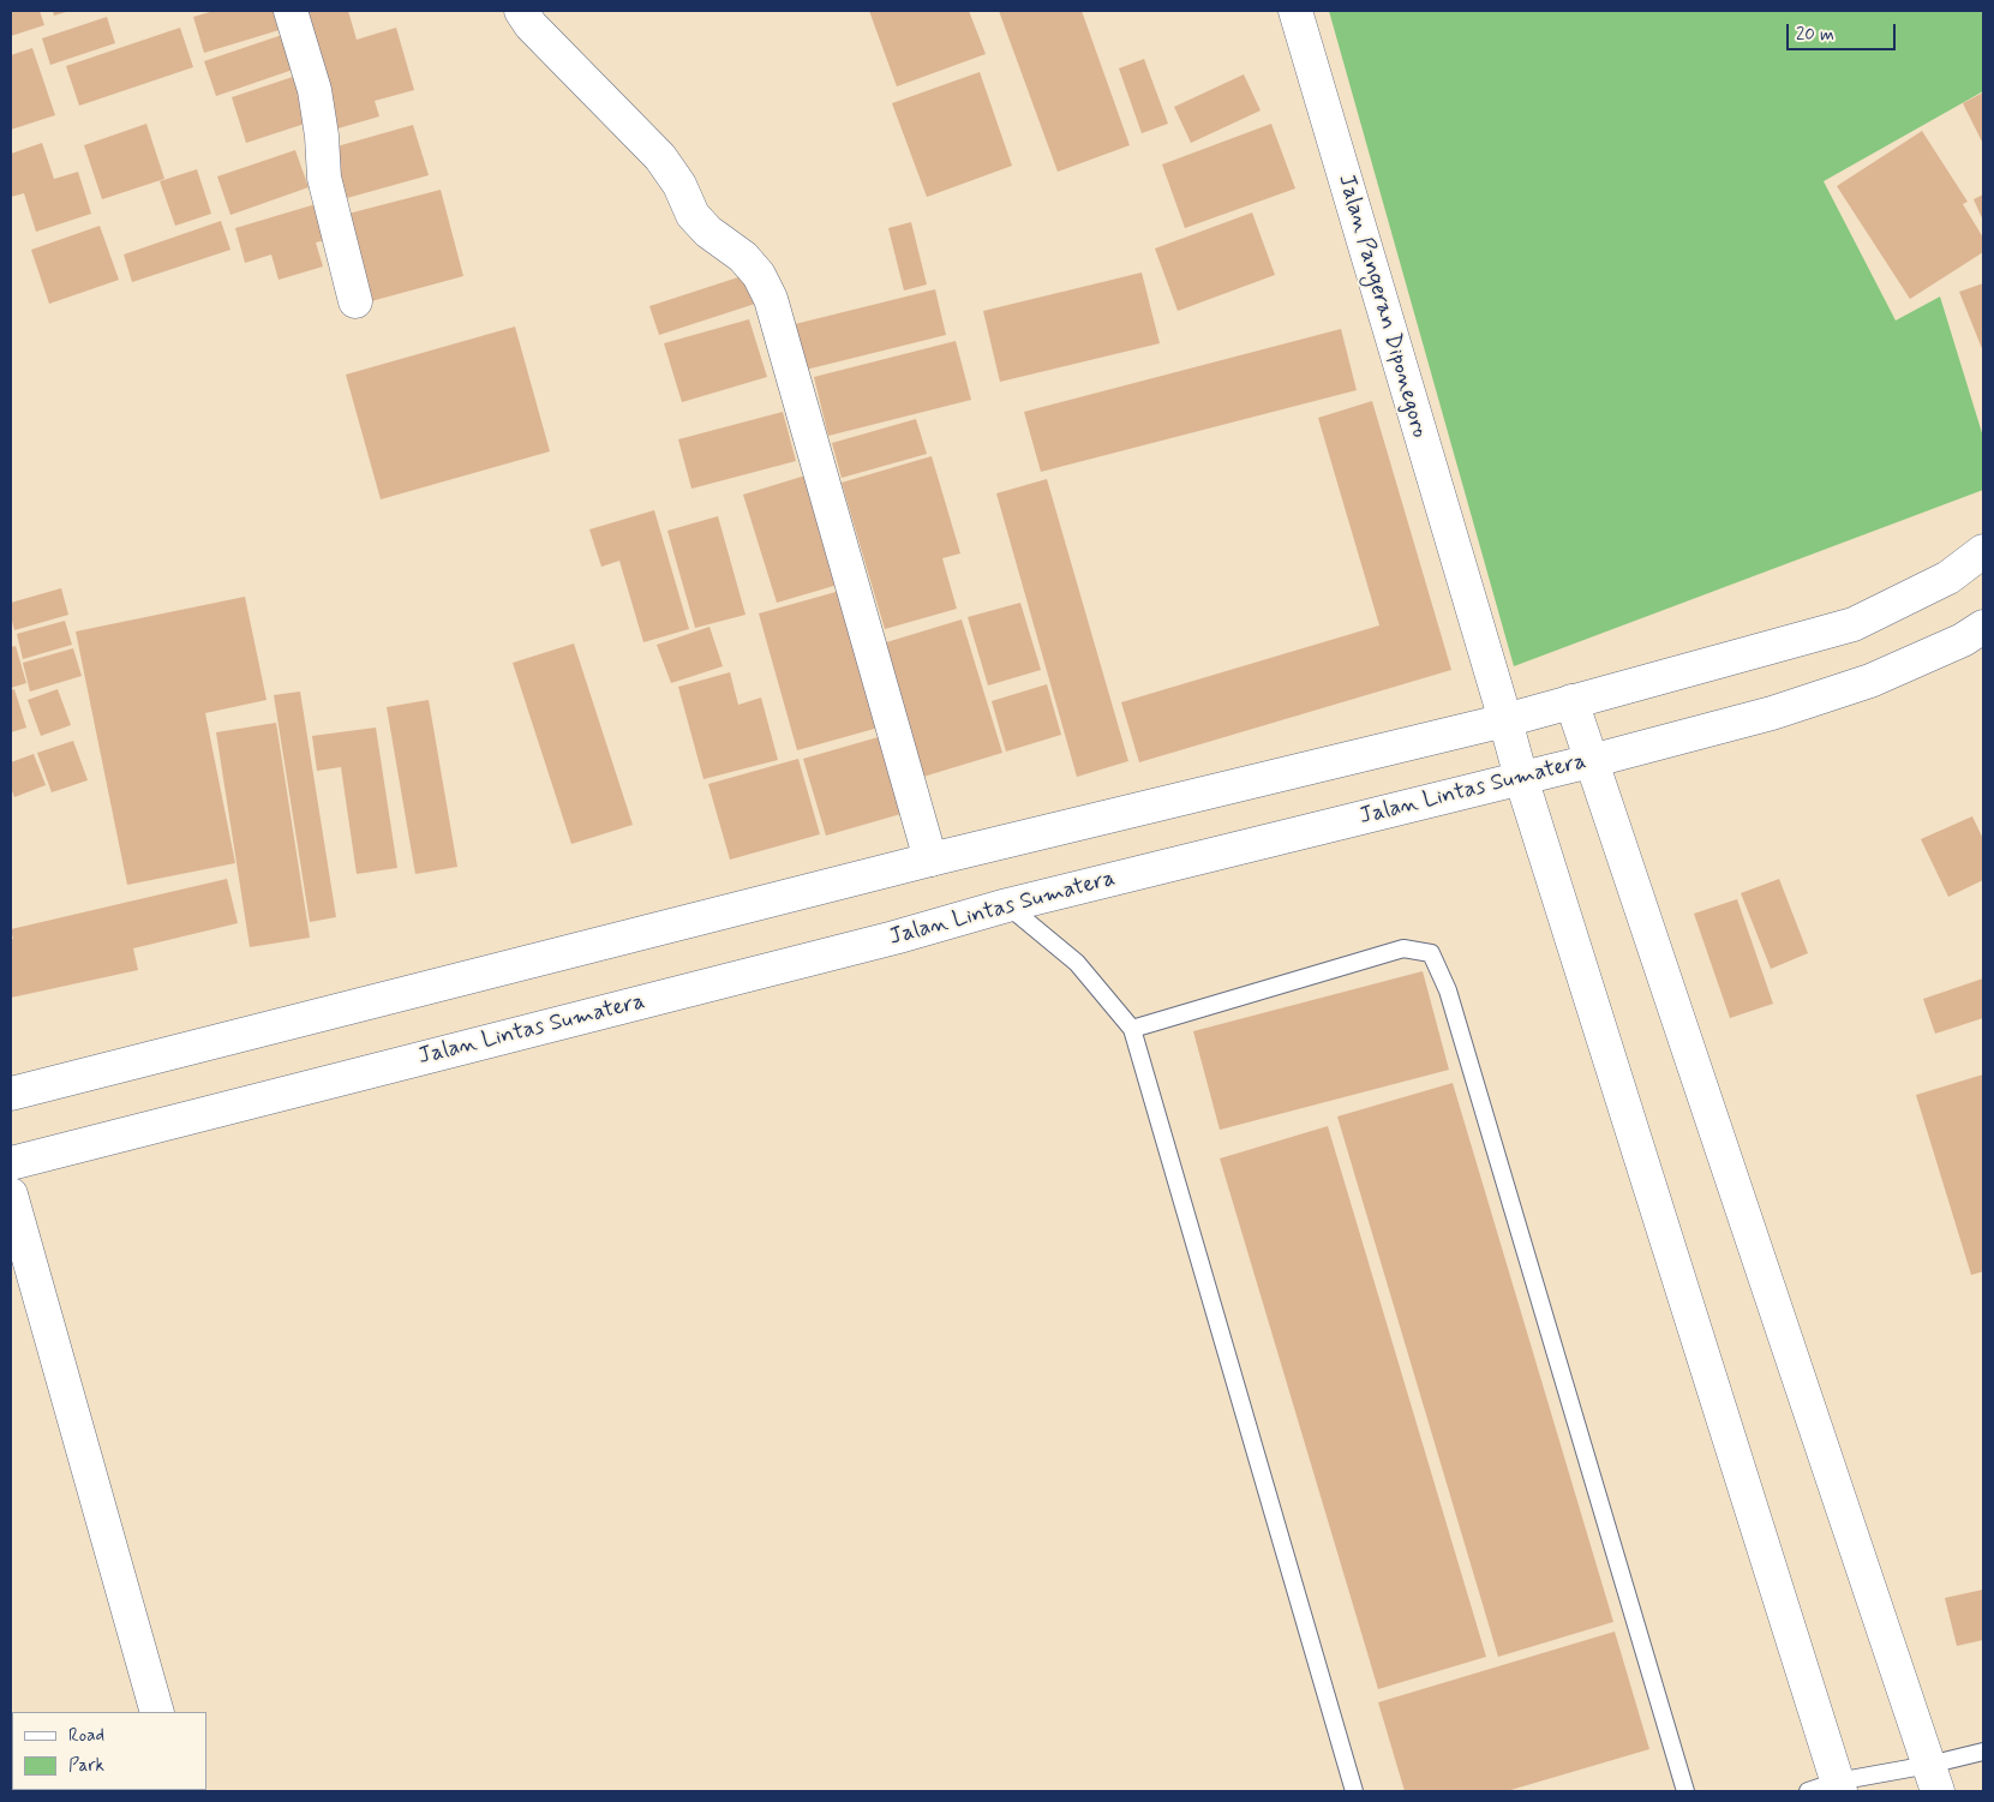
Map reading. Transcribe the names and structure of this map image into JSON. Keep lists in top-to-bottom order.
{
  "streets": {
    "main road": ["Jalan Pangeran Diponegoro", "Jalan Lintas Sumatera"]
  },
  "crossings": [
    ["Jalan Pangeran Diponegoro", "Jalan Lintas Sumatera"]
  ],
  "legend": ["Road", "Park"],
  "scale_bar": "20 m"
}
